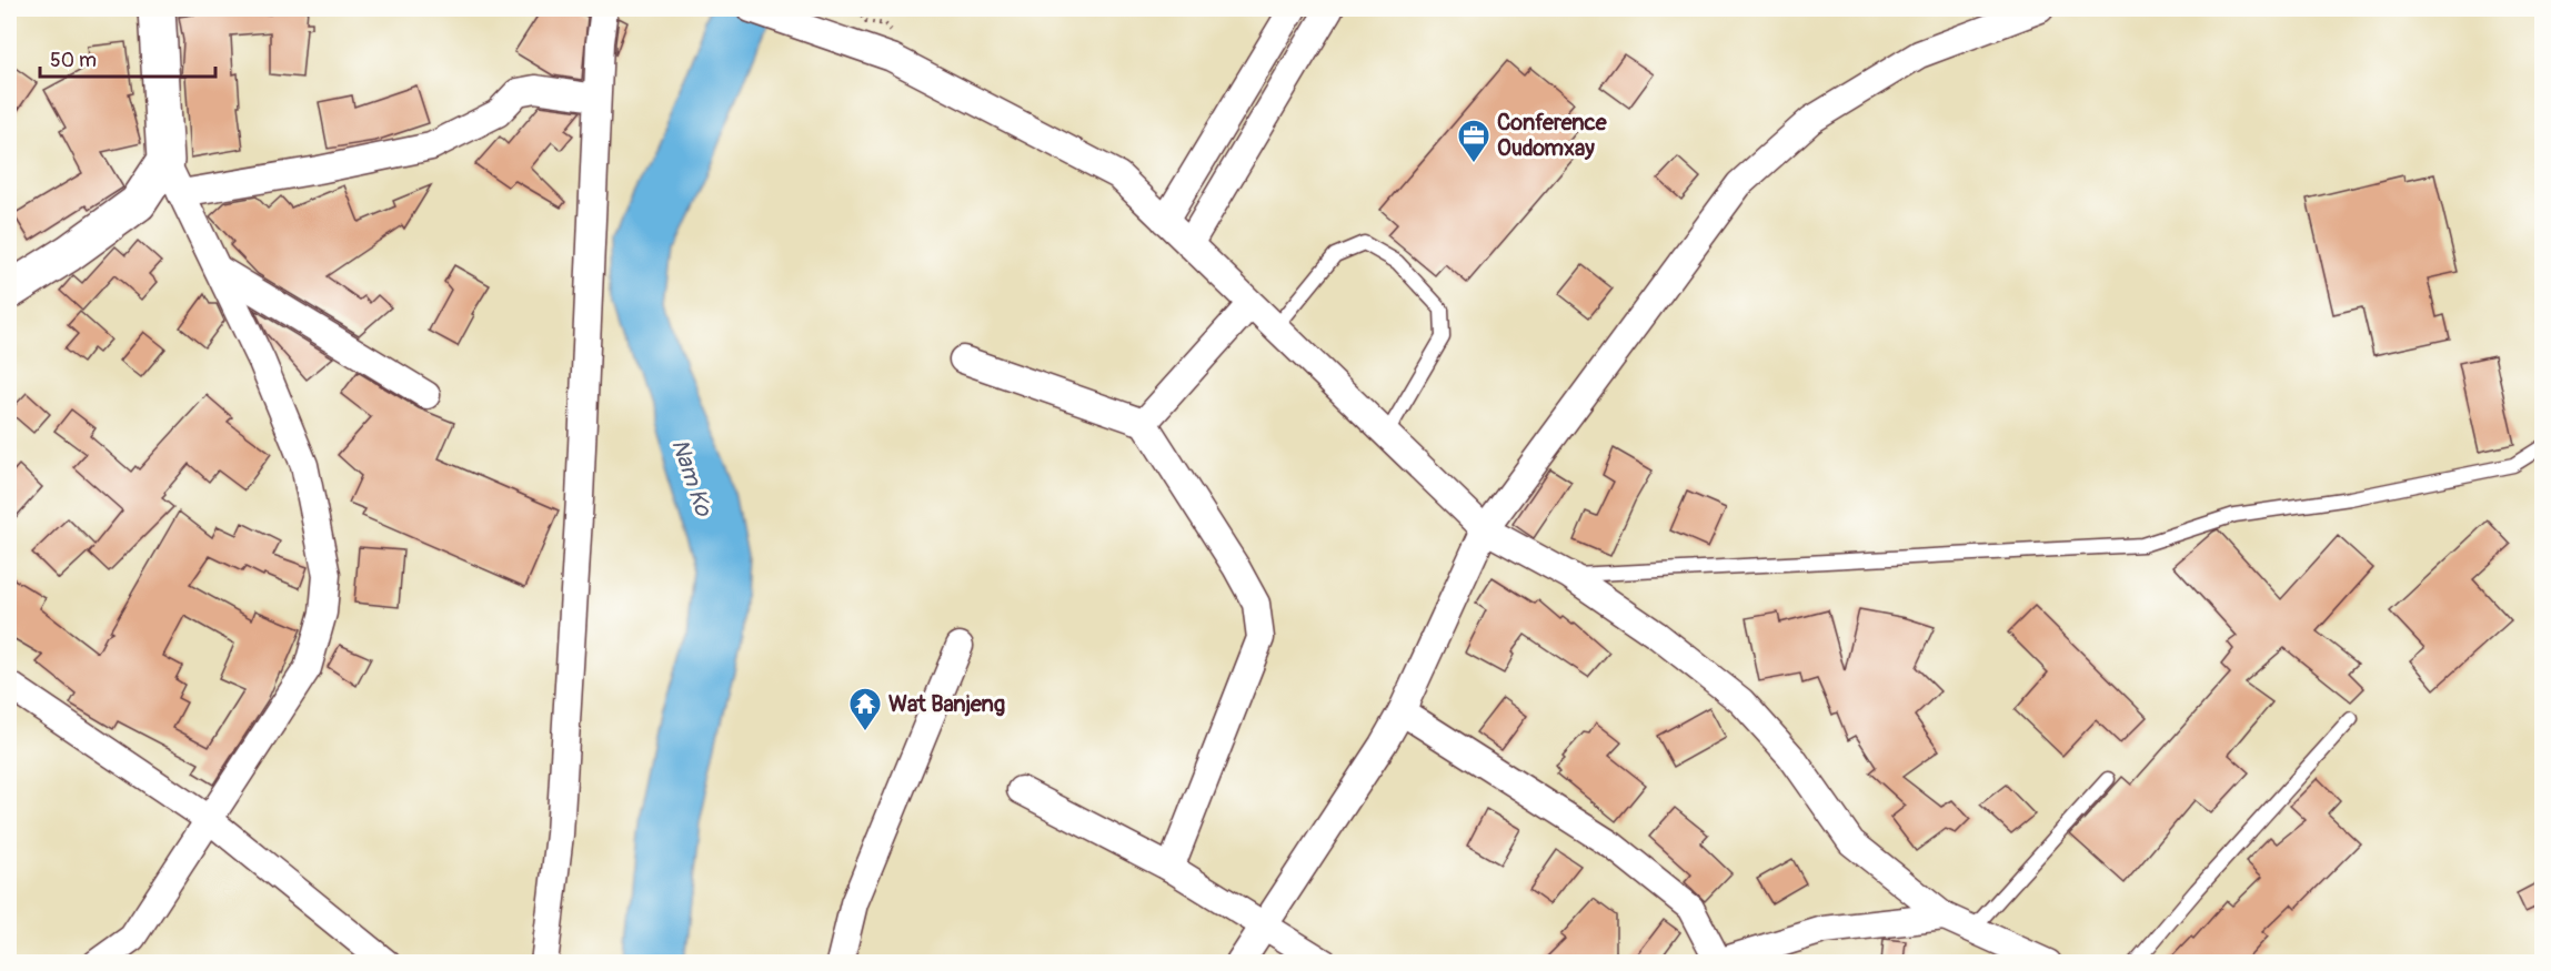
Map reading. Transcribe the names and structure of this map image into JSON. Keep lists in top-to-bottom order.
{
  "water": ["Nam Ko"],
  "places": {
    "office": ["Conference Oudomxay"],
    "temple": ["Wat Banjeng"]
  },
  "scale_bar": "50 m"
}
